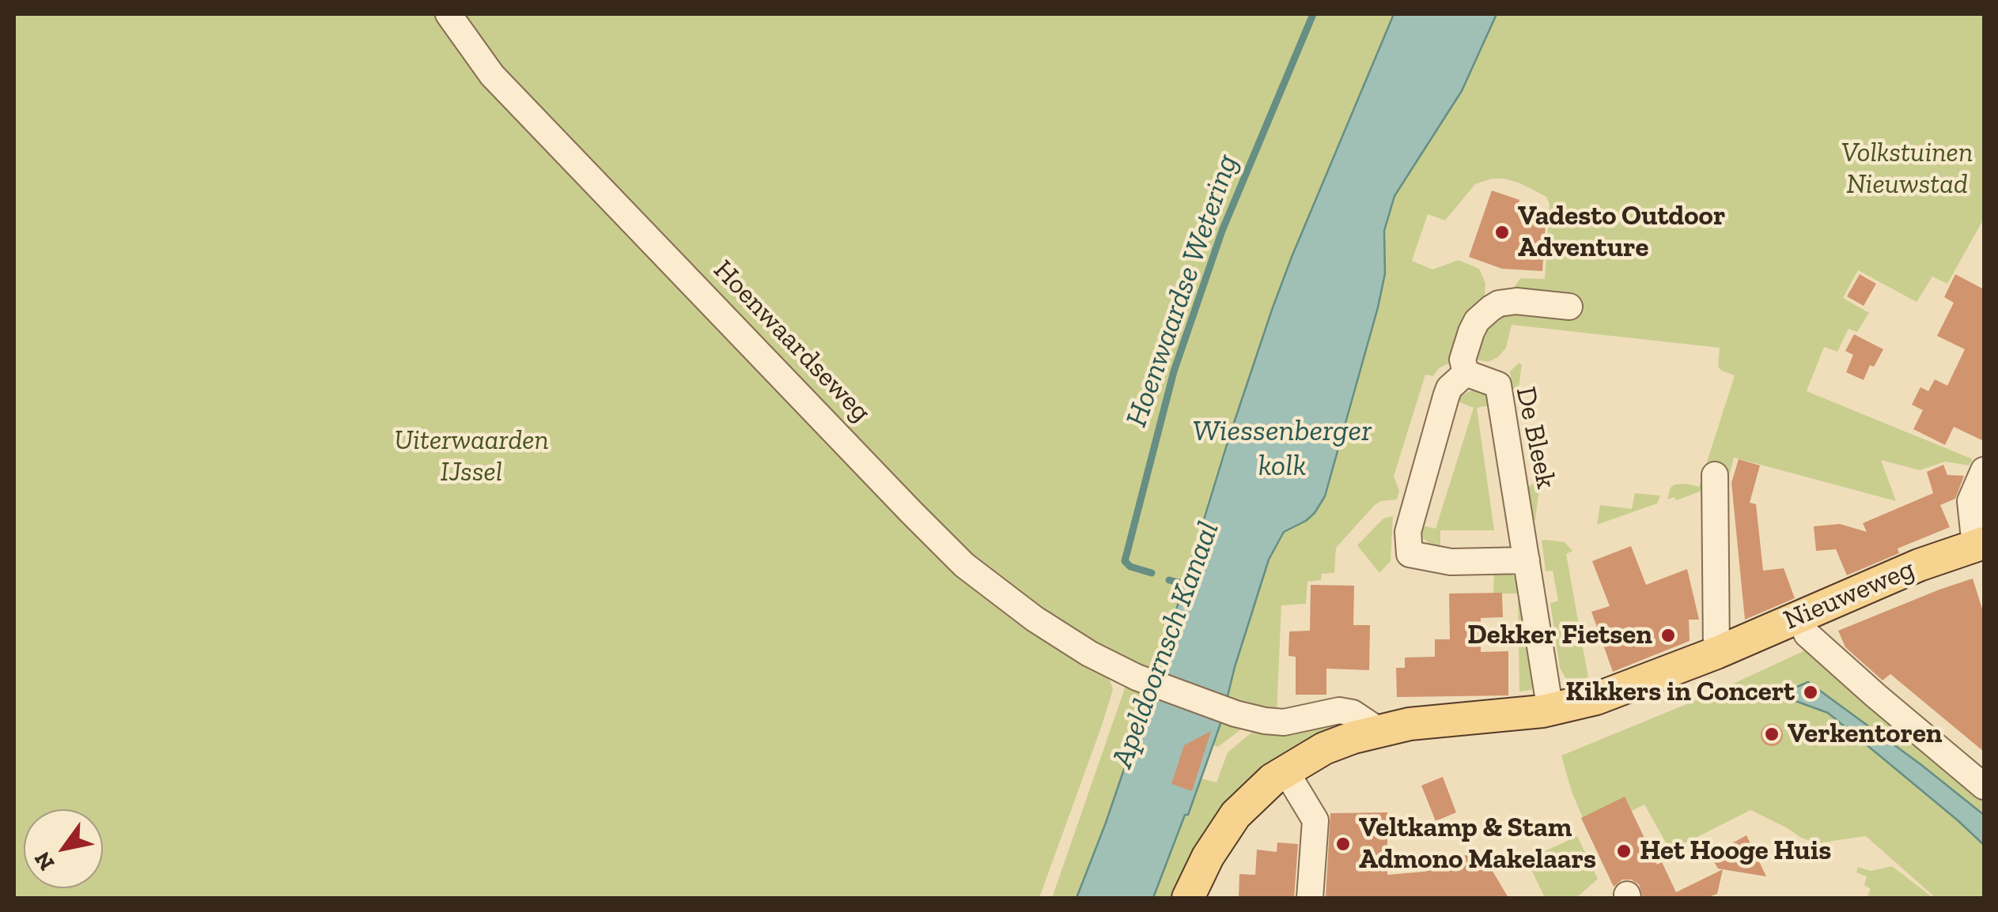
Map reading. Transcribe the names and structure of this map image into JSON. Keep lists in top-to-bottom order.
{
  "streets": {
    "main road": ["Nieuweweg"],
    "street": ["Hoenwaardseweg", "De Bleek"]
  },
  "crossings": [
    ["Hoenwaardseweg", "Nieuweweg"],
    ["De Bleek", "Nieuweweg"]
  ],
  "water": ["Hoenwaardse Wetering", "Wiessenberger kolk", "Apeldoornsch Kanaal"],
  "parks": ["Volkstuinen Nieuwstad", "Uiterwaarden IJssel"],
  "places": [
    "Vadesto Outdoor Adventure",
    "Dekker Fietsen",
    "Kikkers in Concert",
    "Verkentoren",
    "Veltkamp & Stam Admono Makelaars",
    "Het Hooge Huis"
  ],
  "north": "bottom left"
}
